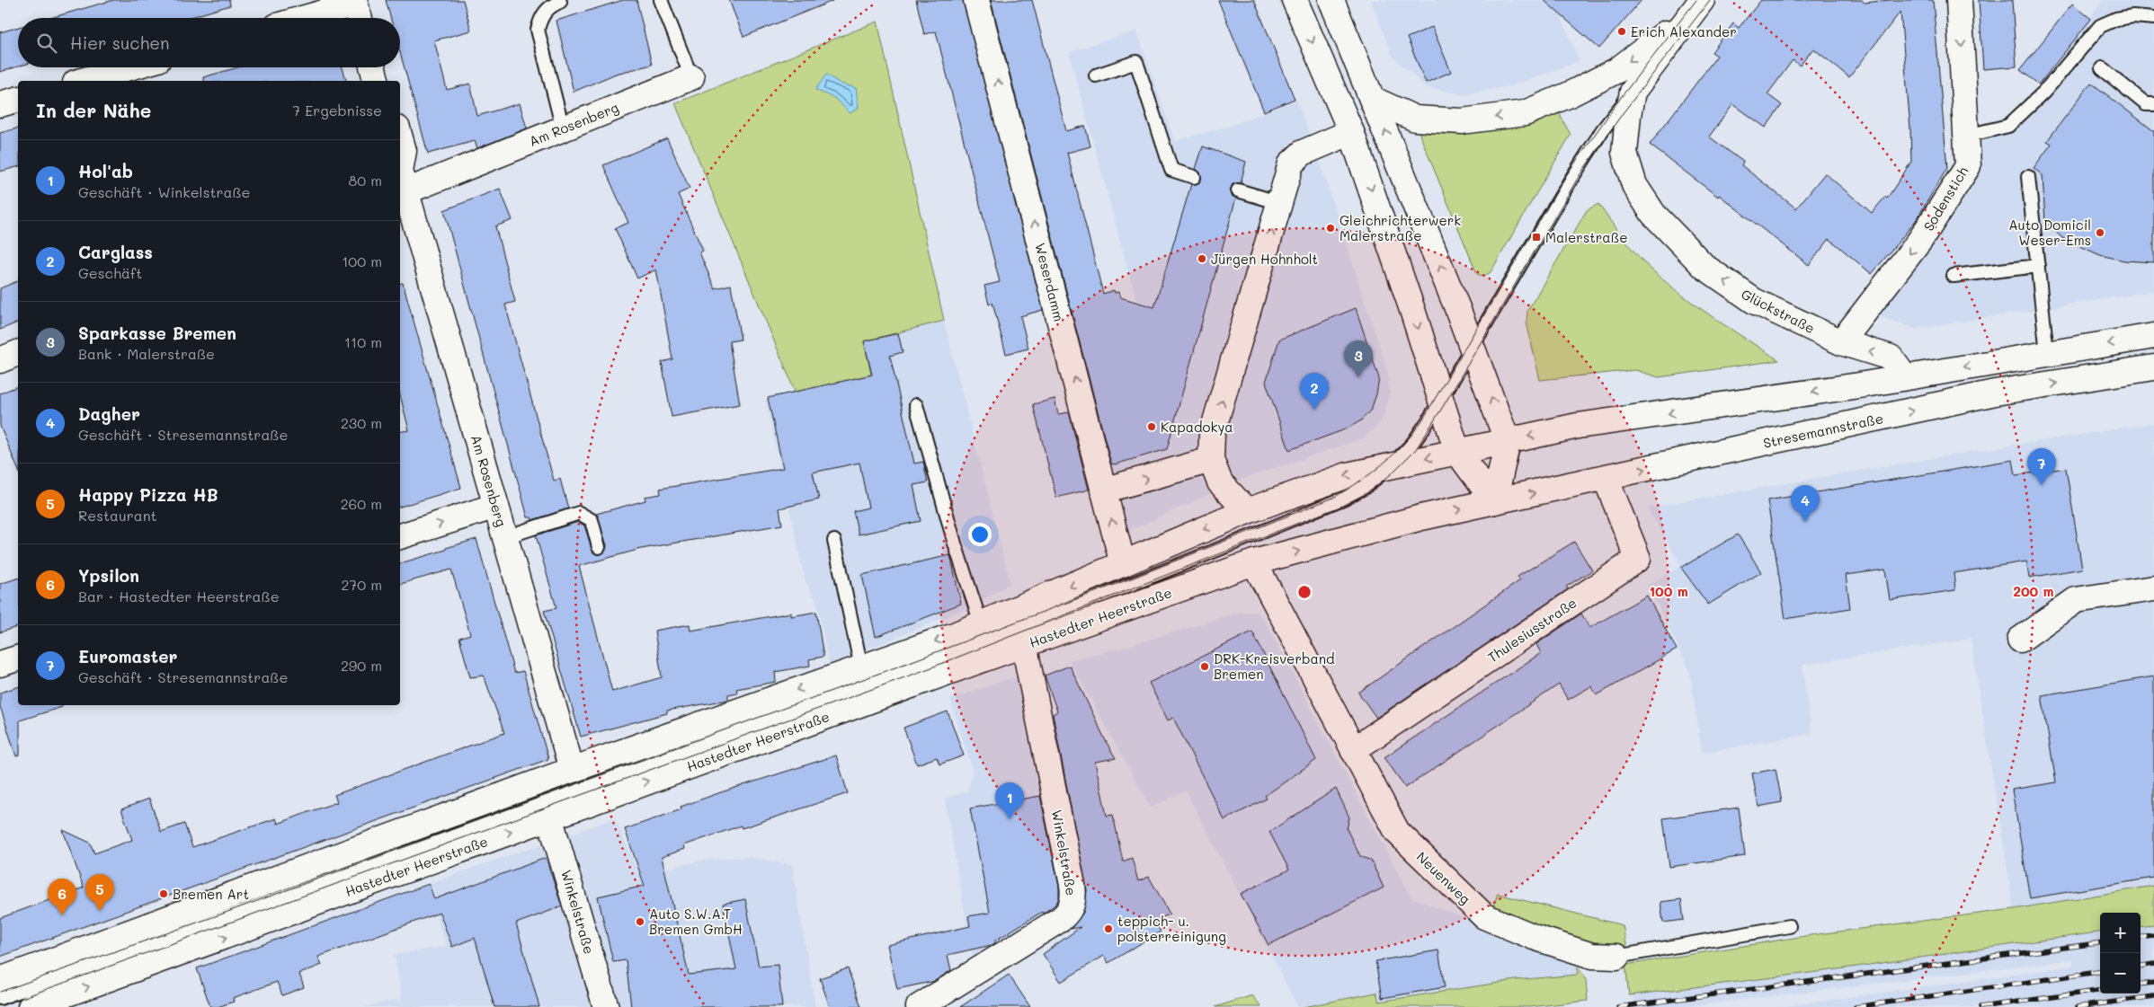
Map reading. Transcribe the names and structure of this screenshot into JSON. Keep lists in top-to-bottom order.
{
  "streets": {
    "street": [
      "Am Rosenberg",
      "Sodenstich",
      "Weserdamm",
      "Glückstraße",
      "Stresemannstraße",
      "Hastedter Heerstraße",
      "Thulesiusstraße",
      "Winkelstraße",
      "Neuenweg"
    ]
  },
  "crossings": [
    ["Sodenstich", "Glückstraße"],
    ["Stresemannstraße", "Hastedter Heerstraße"],
    ["Stresemannstraße", "Thulesiusstraße"],
    ["Hastedter Heerstraße", "Winkelstraße"],
    ["Hastedter Heerstraße", "Neuenweg"],
    ["Thulesiusstraße", "Neuenweg"]
  ],
  "one_way": ["Sodenstich", "Weserdamm"],
  "places": {
    "other": [
      "Erich Alexander",
      "Gleichrichterwerk Malerstraße",
      "Auto Domicil Weser-Ems",
      "Jürgen Hohnholt",
      "Kapadokya",
      "DRK-Kreisverband Bremen",
      "Bremen Art",
      "Auto S.W.A.T Bremen GmbH",
      "teppich- u. polsterreinigung"
    ],
    "transit": ["Malerstraße"]
  },
  "page": {
    "search": "Hier suchen",
    "heading": ["In der Nähe", "7 Ergebnisse"],
    "list": [
      {
        "mark": "1",
        "name": "Hol'ab",
        "note": "Geschäft · Winkelstraße",
        "value": "80 m"
      },
      {
        "mark": "2",
        "name": "Carglass",
        "note": "Geschäft",
        "value": "100 m"
      },
      {
        "mark": "3",
        "name": "Sparkasse Bremen",
        "note": "Bank · Malerstraße",
        "value": "110 m"
      },
      {
        "mark": "4",
        "name": "Dagher",
        "note": "Geschäft · Stresemannstraße",
        "value": "230 m"
      },
      {
        "mark": "5",
        "name": "Happy Pizza HB",
        "note": "Restaurant",
        "value": "260 m"
      },
      {
        "mark": "6",
        "name": "Ypsilon",
        "note": "Bar · Hastedter Heerstraße",
        "value": "270 m"
      },
      {
        "mark": "7",
        "name": "Euromaster",
        "note": "Geschäft · Stresemannstraße",
        "value": "290 m"
      }
    ],
    "pins": [
      "3",
      "2",
      "7",
      "4",
      "1",
      "5",
      "6"
    ],
    "map_buttons": ["+", "−"]
  },
  "rings": ["100 m", "200 m"]
}
